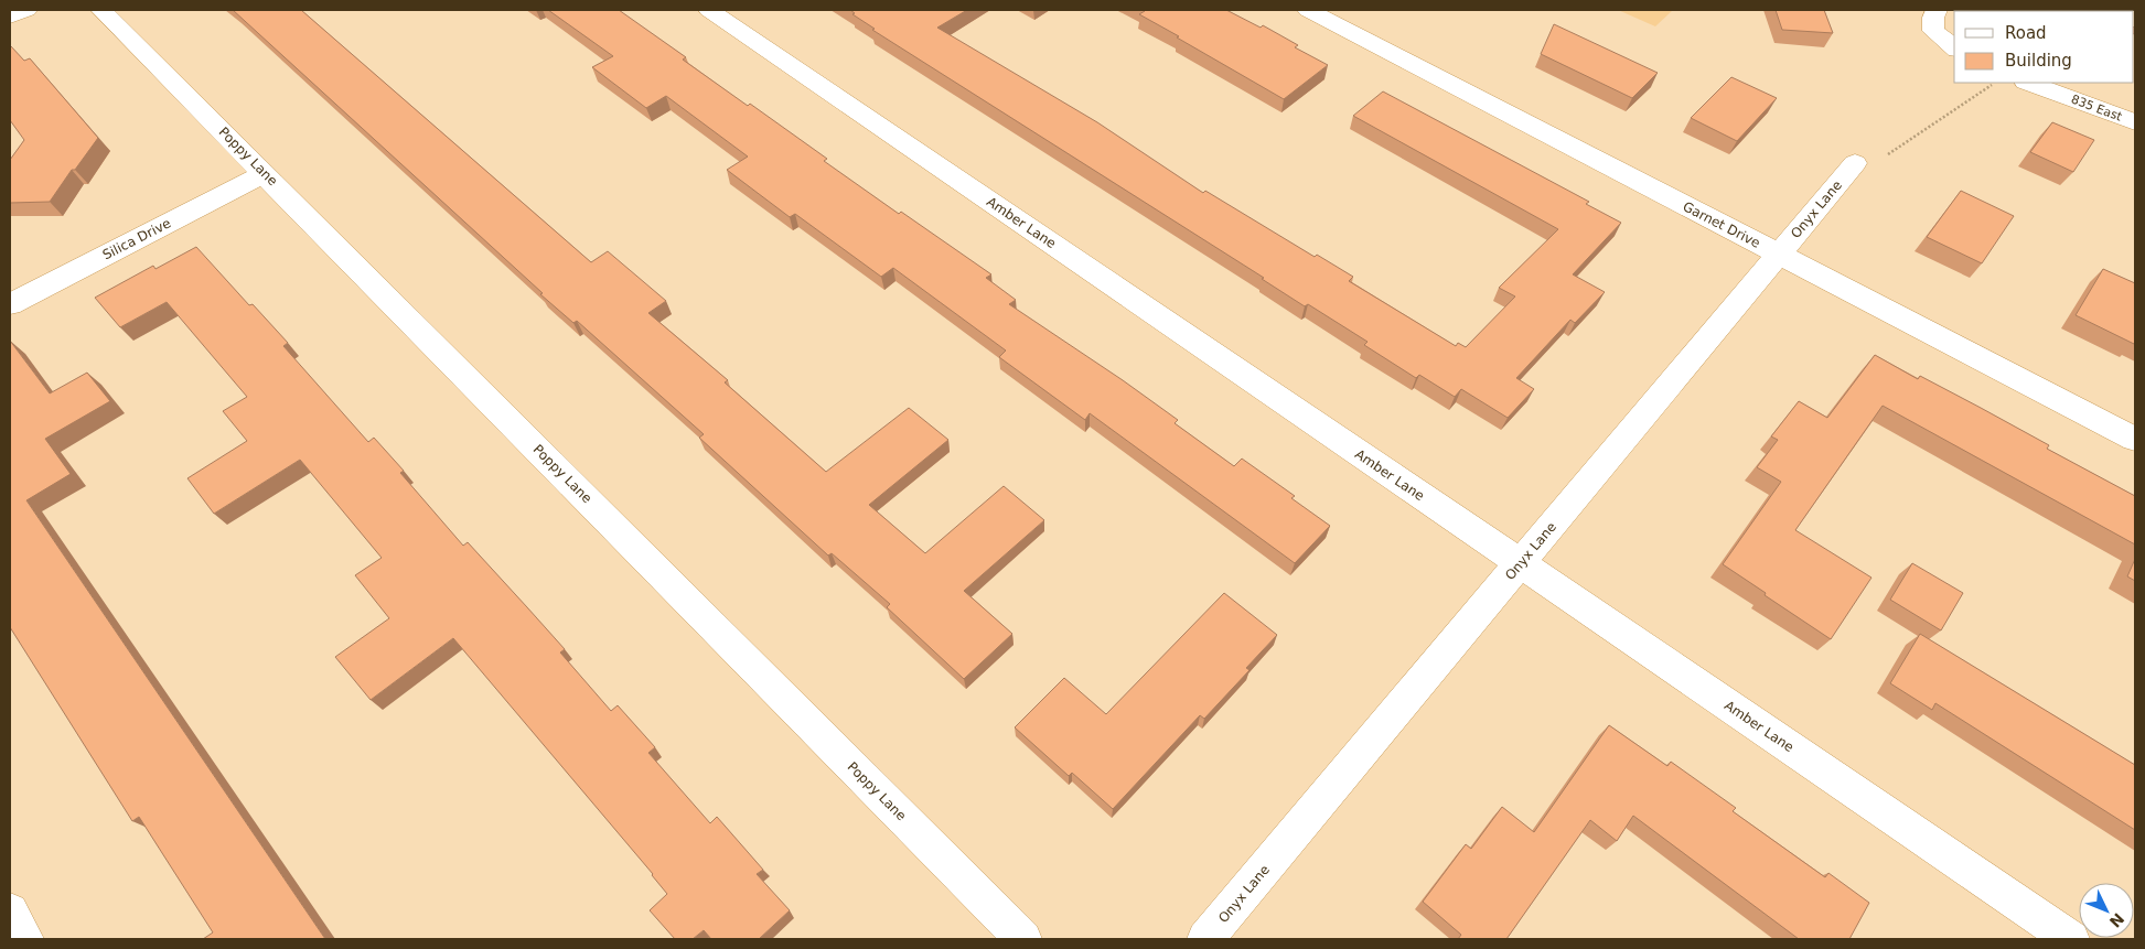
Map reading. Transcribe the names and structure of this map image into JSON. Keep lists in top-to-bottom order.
{
  "streets": {
    "street": [
      "835 East",
      "Poppy Lane",
      "Onyx Lane",
      "Amber Lane",
      "Garnet Drive",
      "Silica Drive"
    ]
  },
  "crossings": [
    ["Poppy Lane", "Silica Drive"],
    ["Onyx Lane", "Amber Lane"],
    ["Onyx Lane", "Garnet Drive"]
  ],
  "legend": ["Road", "Building"],
  "north": "bottom right"
}
